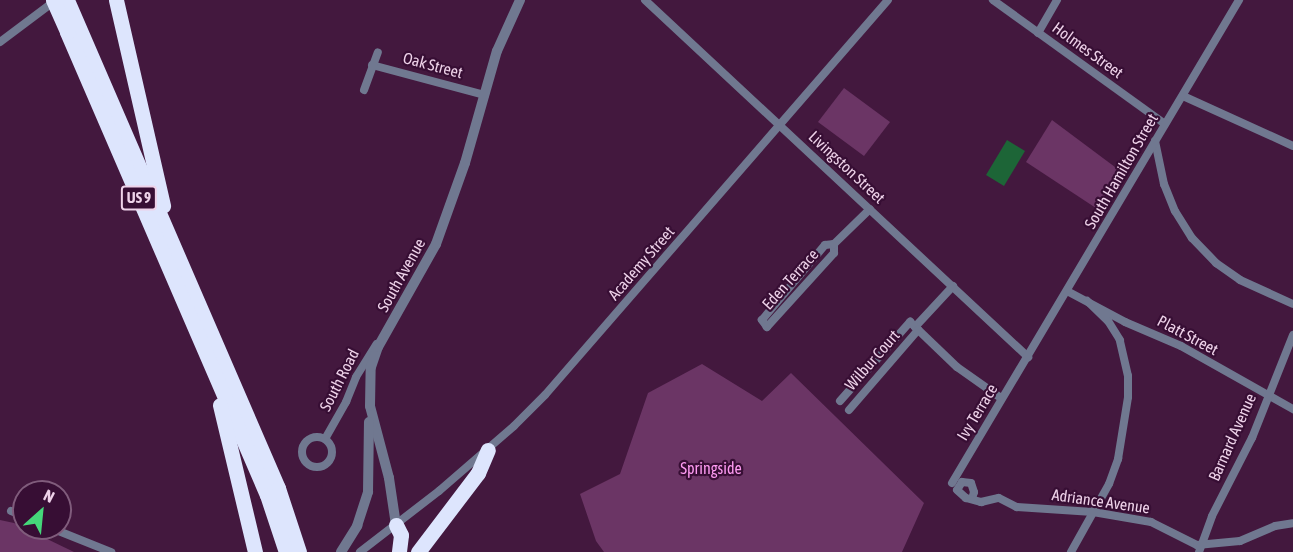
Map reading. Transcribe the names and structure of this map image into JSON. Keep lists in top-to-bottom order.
{
  "streets": {
    "highway": ["US 9"],
    "street": [
      "Holmes Street",
      "Oak Street",
      "Livingston Street",
      "South Hamilton Street",
      "Academy Street",
      "South Avenue",
      "Eden Terrace",
      "Platt Street",
      "Wilbur Court",
      "South Road",
      "Ivy Terrace",
      "Barnard Avenue",
      "Adriance Avenue"
    ]
  },
  "crossings": [
    ["Holmes Street", "South Hamilton Street"],
    ["Oak Street", "South Avenue"],
    ["Livingston Street", "South Hamilton Street"],
    ["Livingston Street", "Academy Street"],
    ["Livingston Street", "Eden Terrace"],
    ["Livingston Street", "Wilbur Court"],
    ["Livingston Street", "Ivy Terrace"],
    ["South Hamilton Street", "Platt Street"],
    ["South Hamilton Street", "Ivy Terrace"],
    ["Academy Street", "South Avenue"],
    ["South Avenue", "South Road"],
    ["Platt Street", "Barnard Avenue"],
    ["Barnard Avenue", "Adriance Avenue"]
  ],
  "parks": ["Springside"],
  "north": "top right"
}
